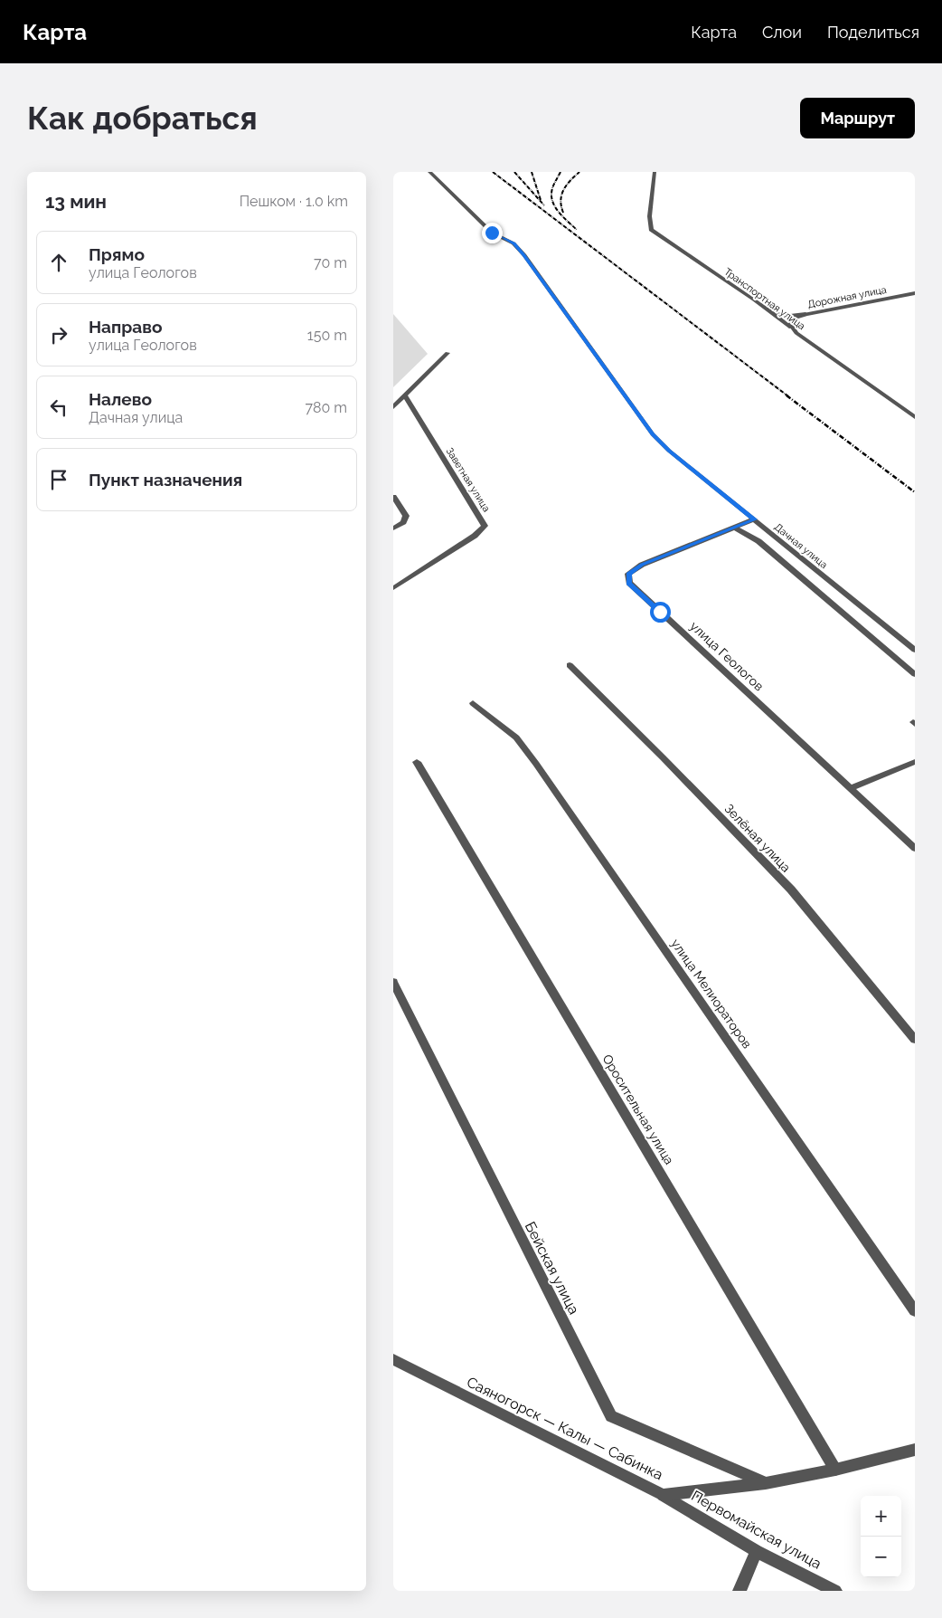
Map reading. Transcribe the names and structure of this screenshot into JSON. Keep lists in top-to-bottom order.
{
  "streets": {
    "street": [
      "Дорожная улица",
      "Транспортная улица",
      "Заветная улица",
      "Дачная улица",
      "улица Геологов",
      "Зелёная улица",
      "улица Мелиораторов",
      "Оросительная улица",
      "Бейская улица",
      "Саяногорск — Калы — Сабинка",
      "Первомайская улица"
    ]
  },
  "crossings": [
    ["Дорожная улица", "Транспортная улица"],
    ["Дачная улица", "улица Геологов"],
    ["Оросительная улица", "Саяногорск — Калы — Сабинка"],
    ["Бейская улица", "Саяногорск — Калы — Сабинка"],
    ["Саяногорск — Калы — Сабинка", "Первомайская улица"]
  ],
  "page": {
    "header": "Карта",
    "nav": ["Карта", "Слои", "Поделиться"],
    "buttons": "Маршрут",
    "title": "Как добраться",
    "heading": ["13 мин", "Пешком · 1.0 km"],
    "list": [
      ["Прямо", "улица Геологов", "70 m"],
      ["Направо", "улица Геологов", "150 m"],
      ["Налево", "Дачная улица", "780 m"],
      "Пункт назначения"
    ],
    "map_buttons": ["+", "−"]
  }
}
